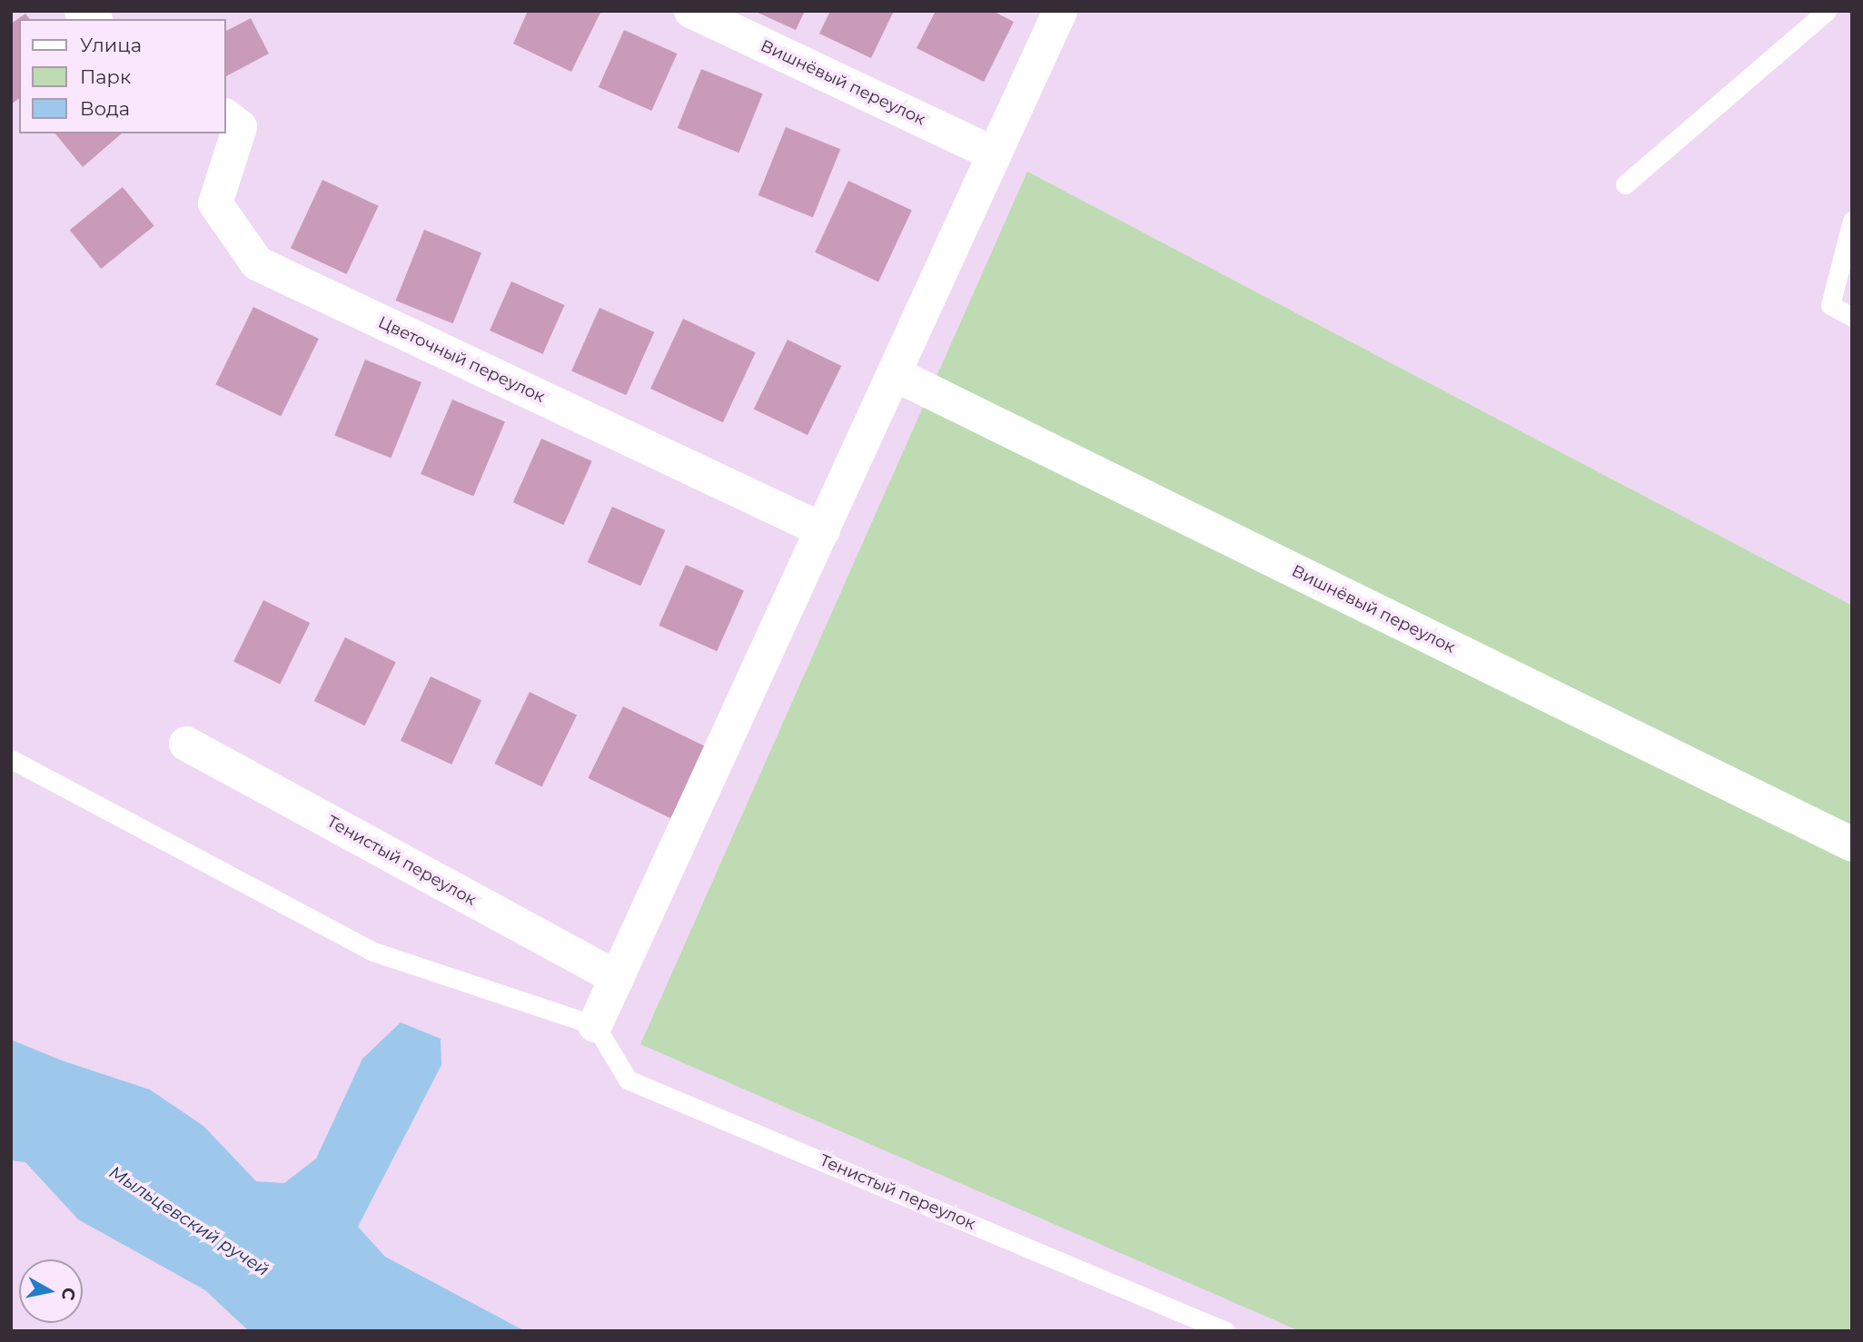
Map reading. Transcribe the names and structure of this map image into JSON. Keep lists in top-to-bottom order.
{
  "streets": {
    "street": ["Вишнёвый переулок", "Цветочный переулок", "Тенистый переулок"]
  },
  "water": ["Мыльцевский ручей"],
  "legend": ["Улица", "Парк", "Вода"],
  "north": "right"
}
